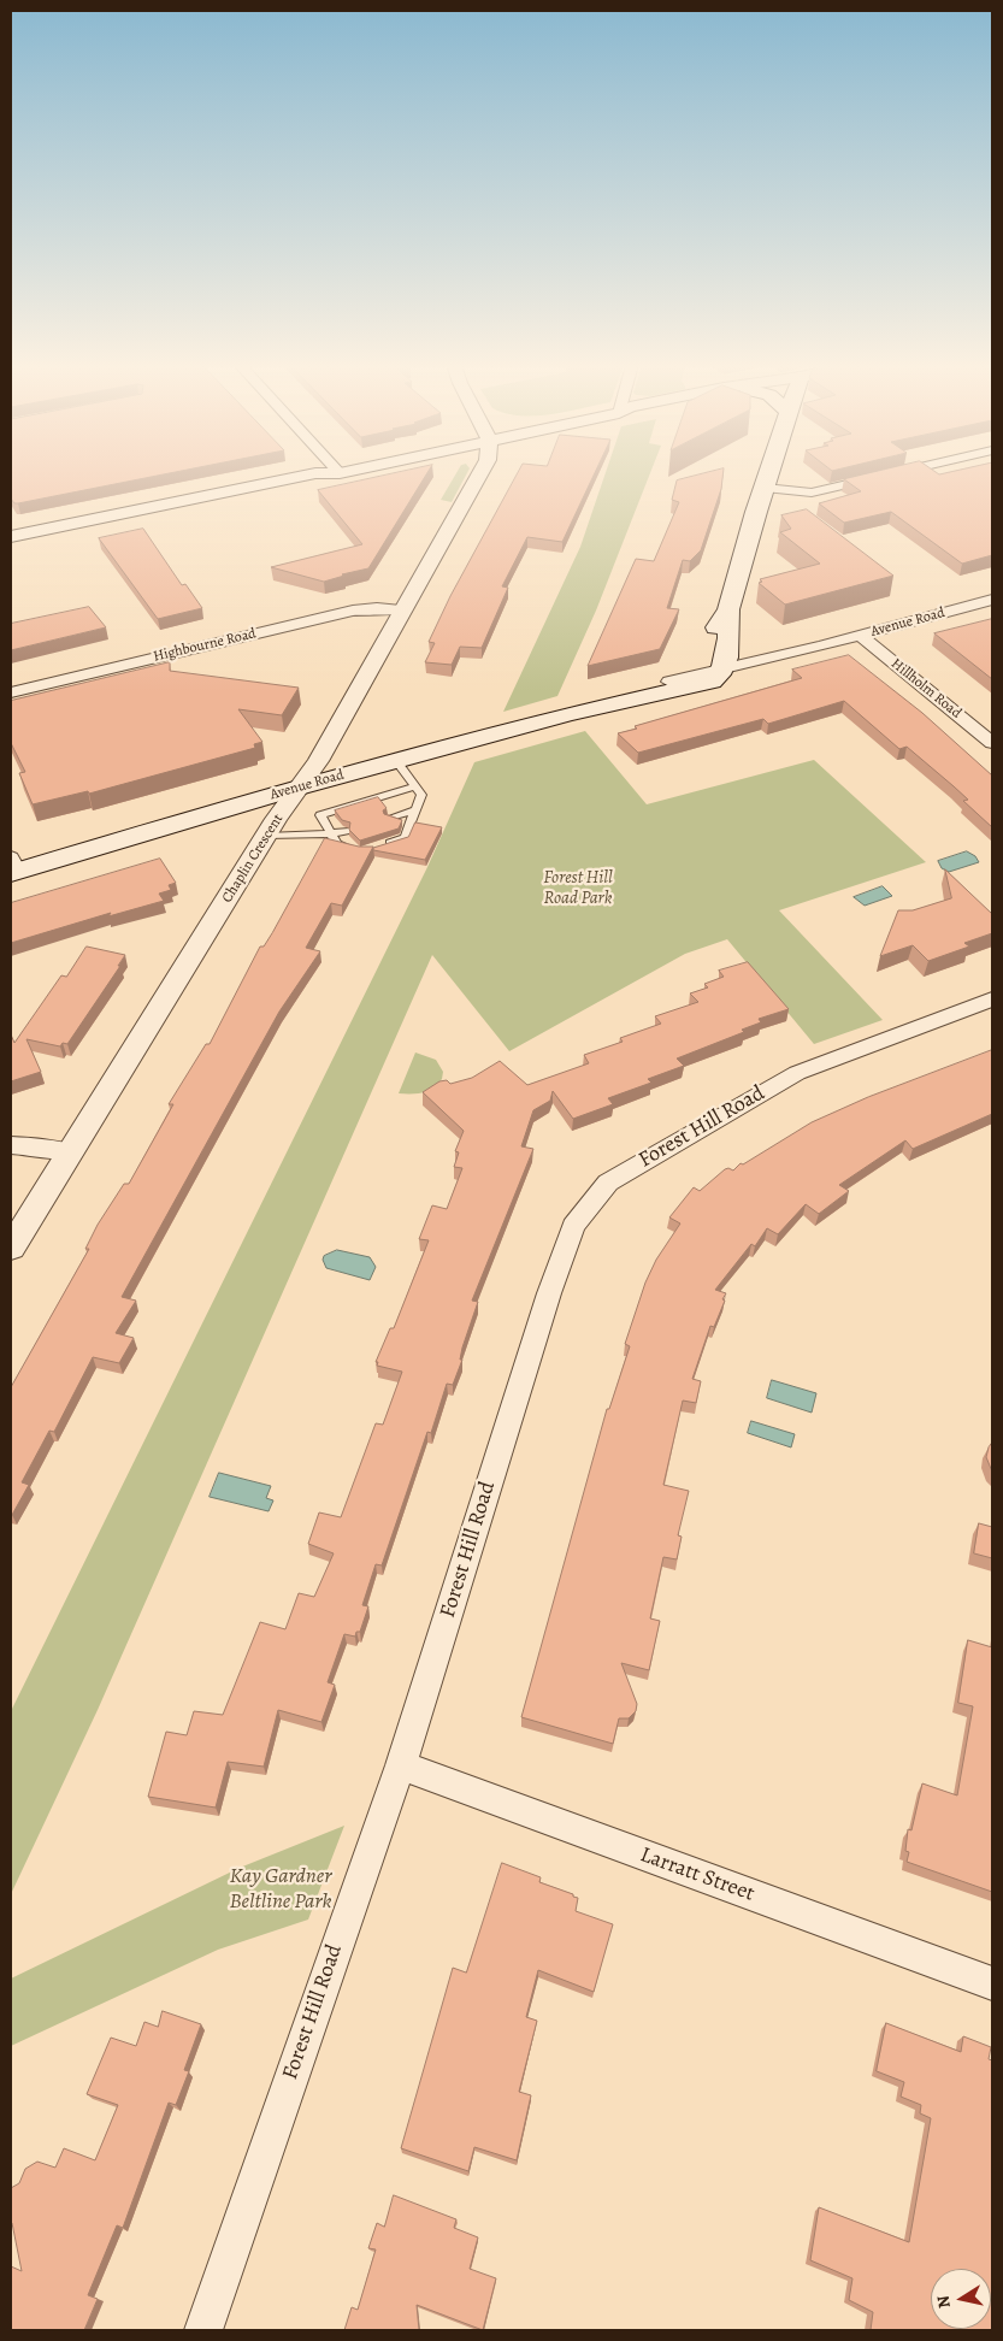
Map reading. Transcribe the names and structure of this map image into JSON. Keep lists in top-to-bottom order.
{
  "streets": {
    "main road": ["Avenue Road"],
    "street": [
      "Highbourne Road",
      "Hillholm Road",
      "Chaplin Crescent",
      "Forest Hill Road",
      "Larratt Street"
    ]
  },
  "crossings": [
    ["Avenue Road", "Hillholm Road"],
    ["Avenue Road", "Chaplin Crescent"],
    ["Highbourne Road", "Chaplin Crescent"],
    ["Forest Hill Road", "Larratt Street"]
  ],
  "parks": ["Forest Hill Road Park", "Kay Gardner Beltline Park"],
  "north": "left"
}
